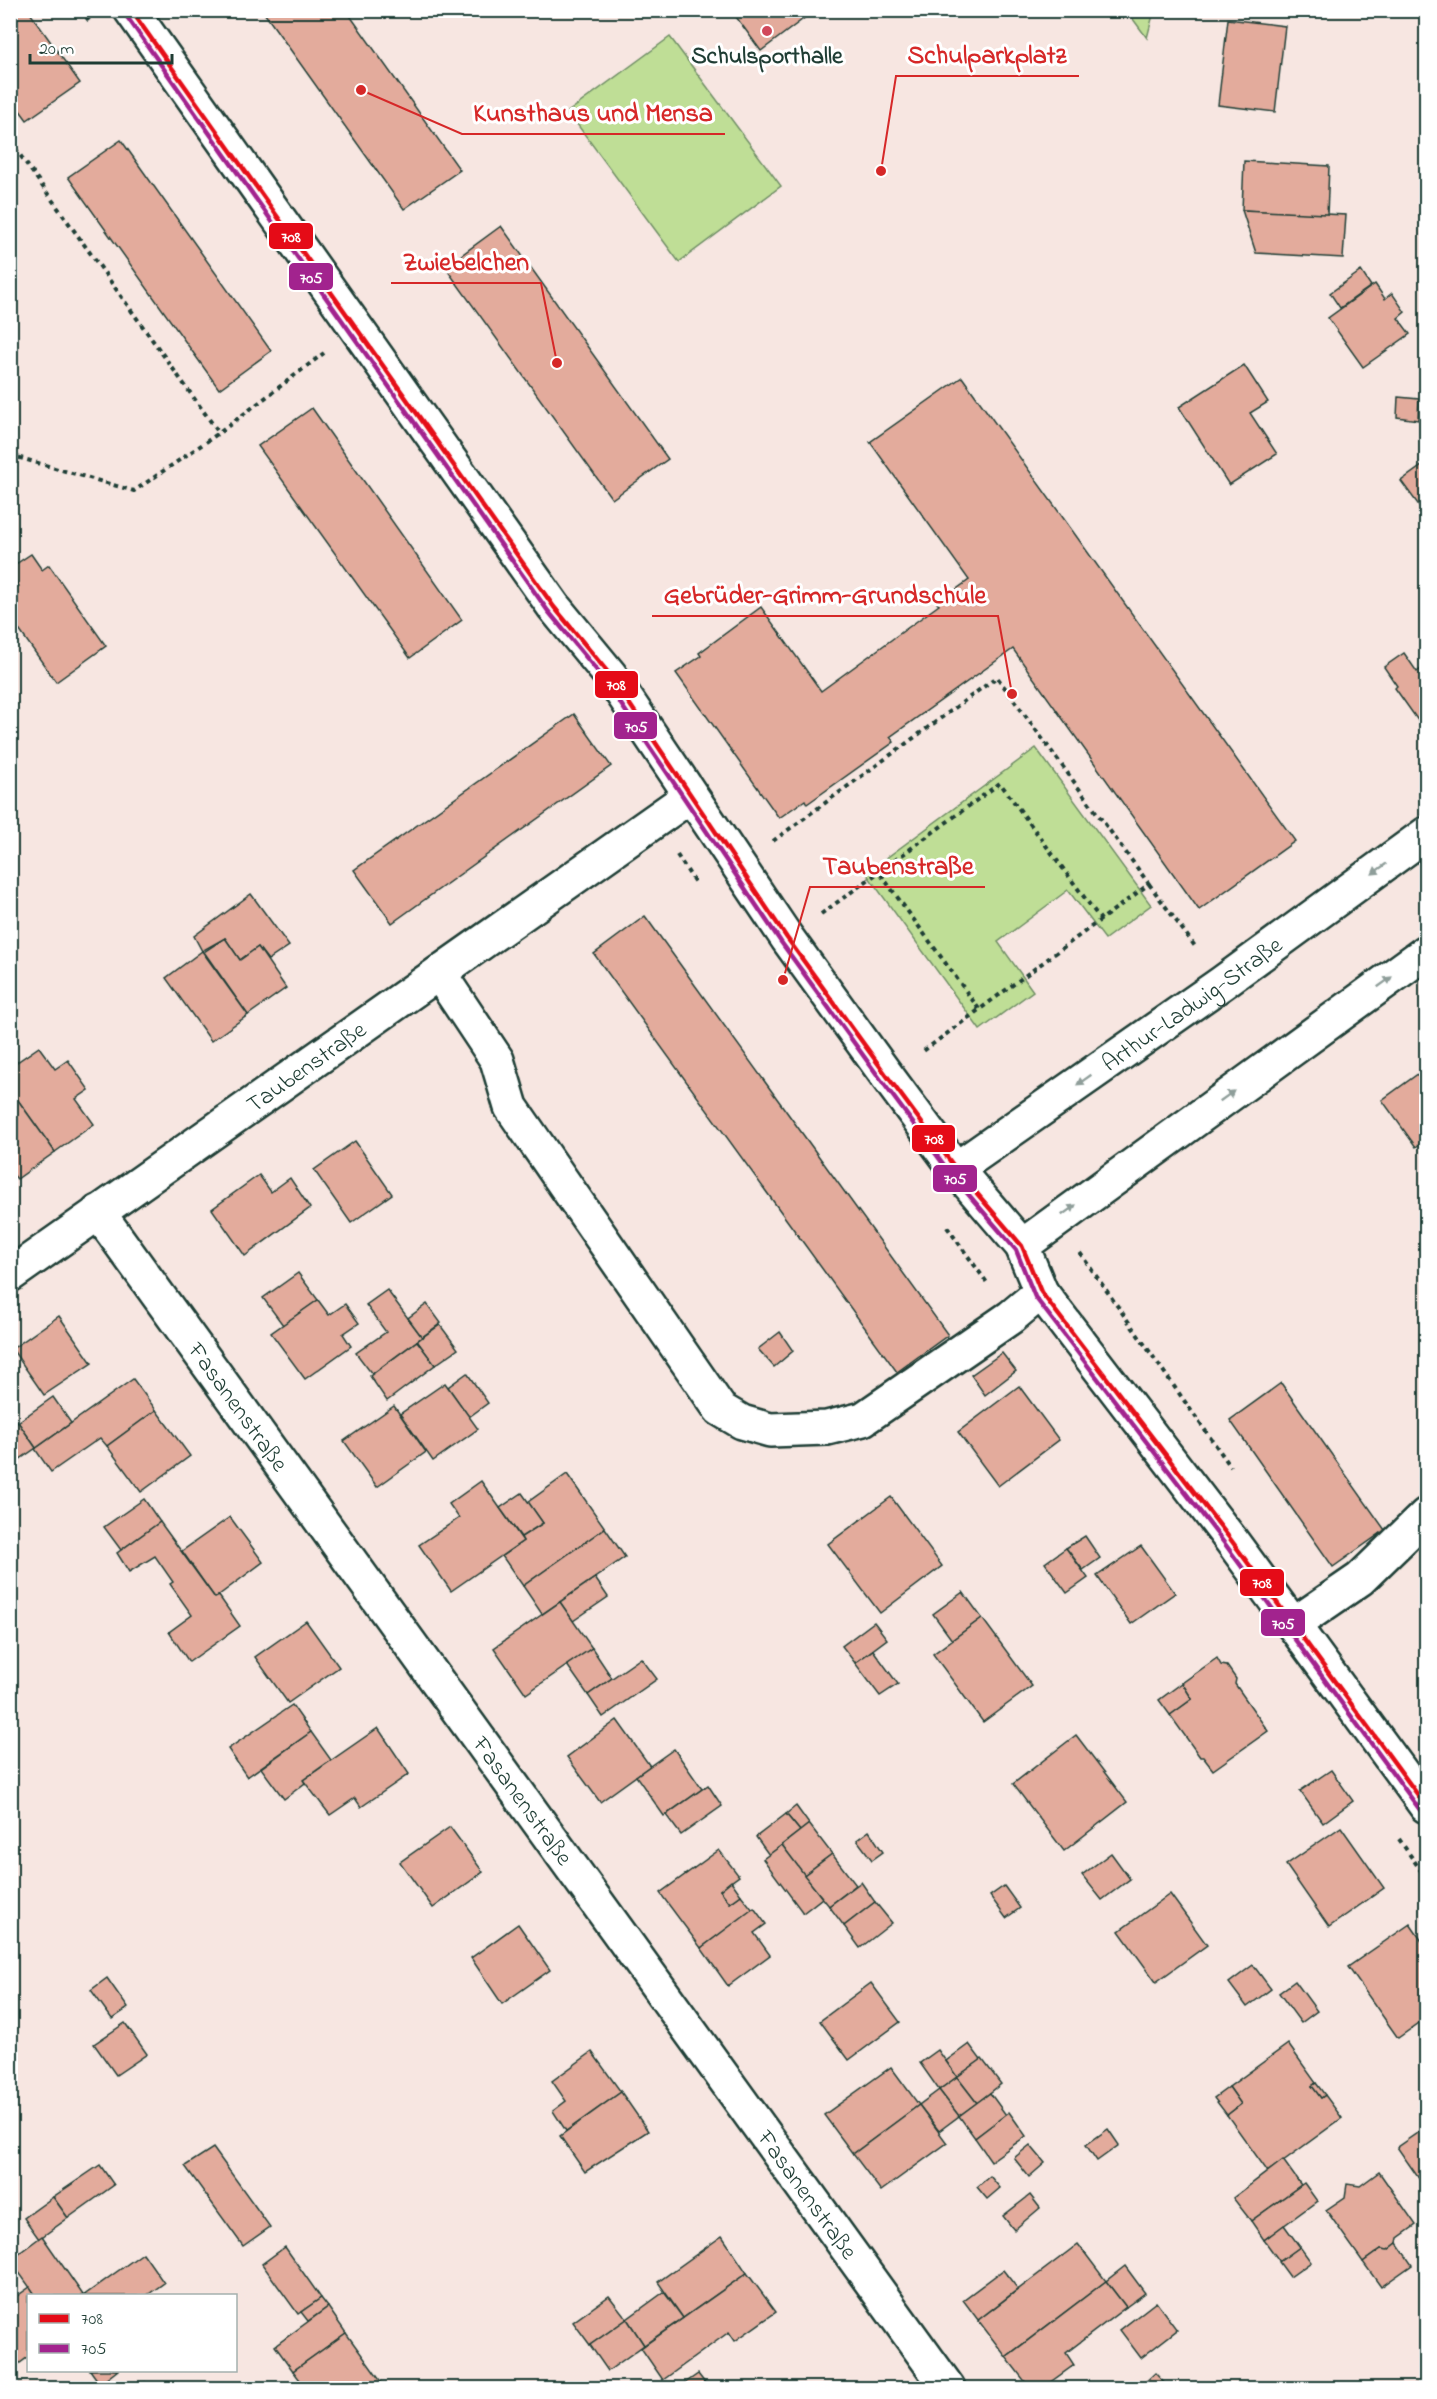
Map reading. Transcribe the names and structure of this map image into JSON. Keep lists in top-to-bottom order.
{
  "streets": {
    "street": ["Arthur-Ladwig-Straße", "Taubenstraße", "Fasanenstraße"]
  },
  "crossings": [
    ["Taubenstraße", "Fasanenstraße"]
  ],
  "places": [
    "Schulsporthalle",
    "Kunsthaus und Mensa",
    "Schulparkplatz",
    "Zwiebelchen",
    "Gebrüder-Grimm-Grundschule",
    "Taubenstraße"
  ],
  "lines": ["transit line 708", "transit line 705"],
  "legend": ["708", "705"],
  "scale_bar": "20 m"
}
